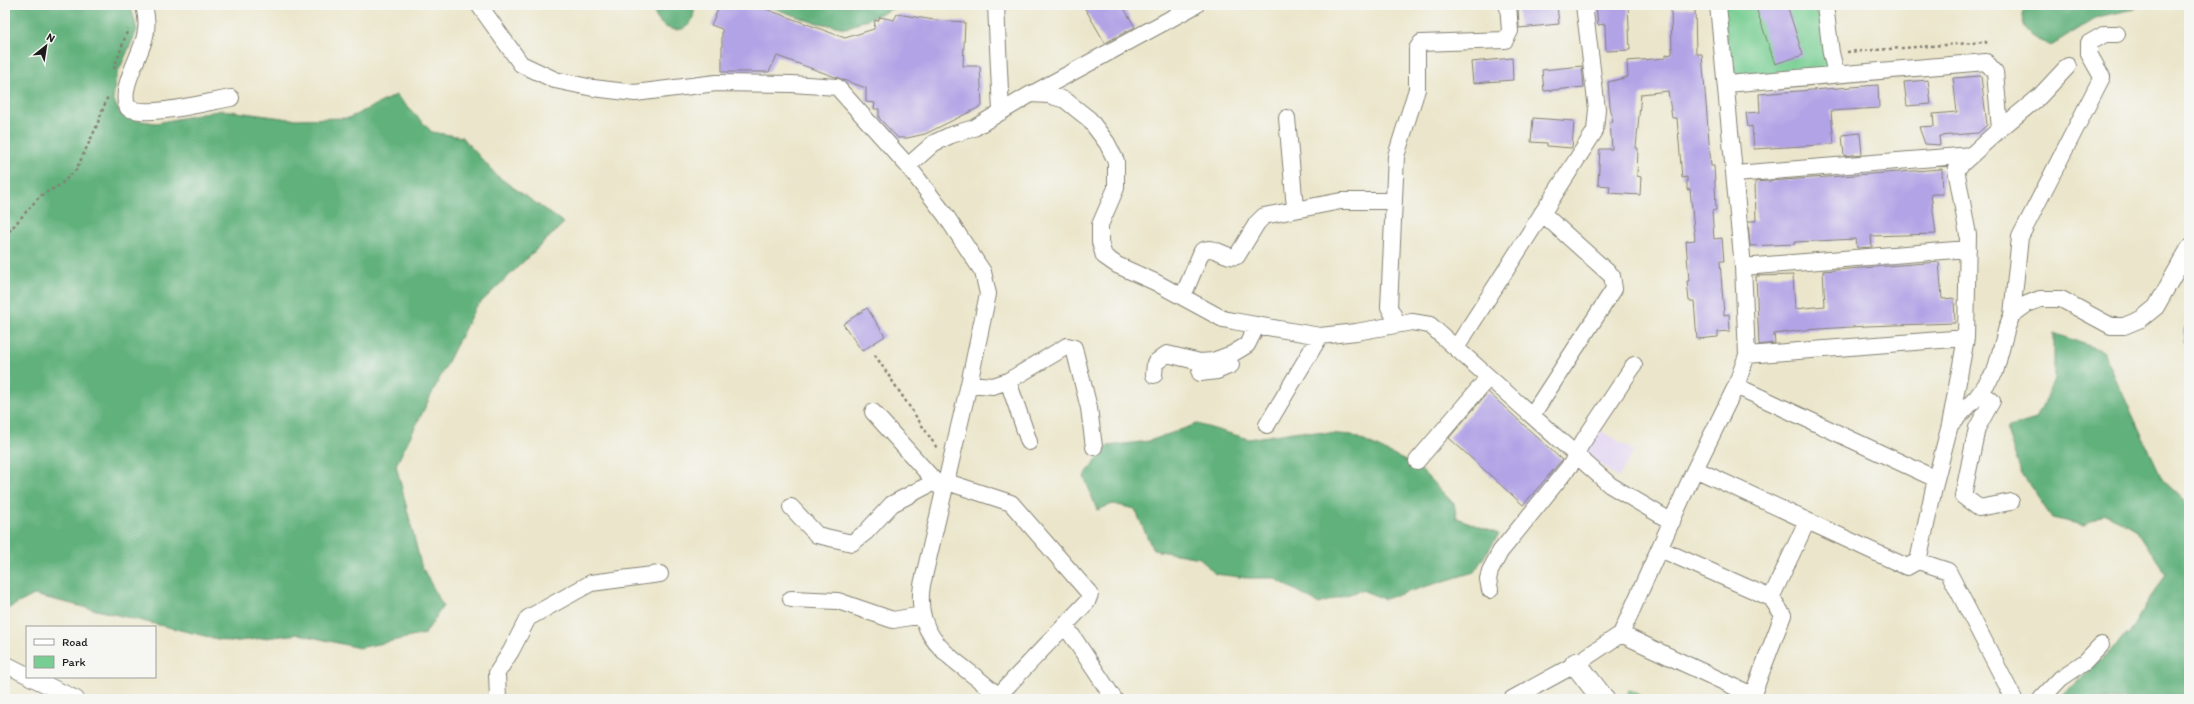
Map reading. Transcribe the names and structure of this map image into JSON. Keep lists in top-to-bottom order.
{
  "legend": ["Road", "Park"],
  "north": "top right"
}
